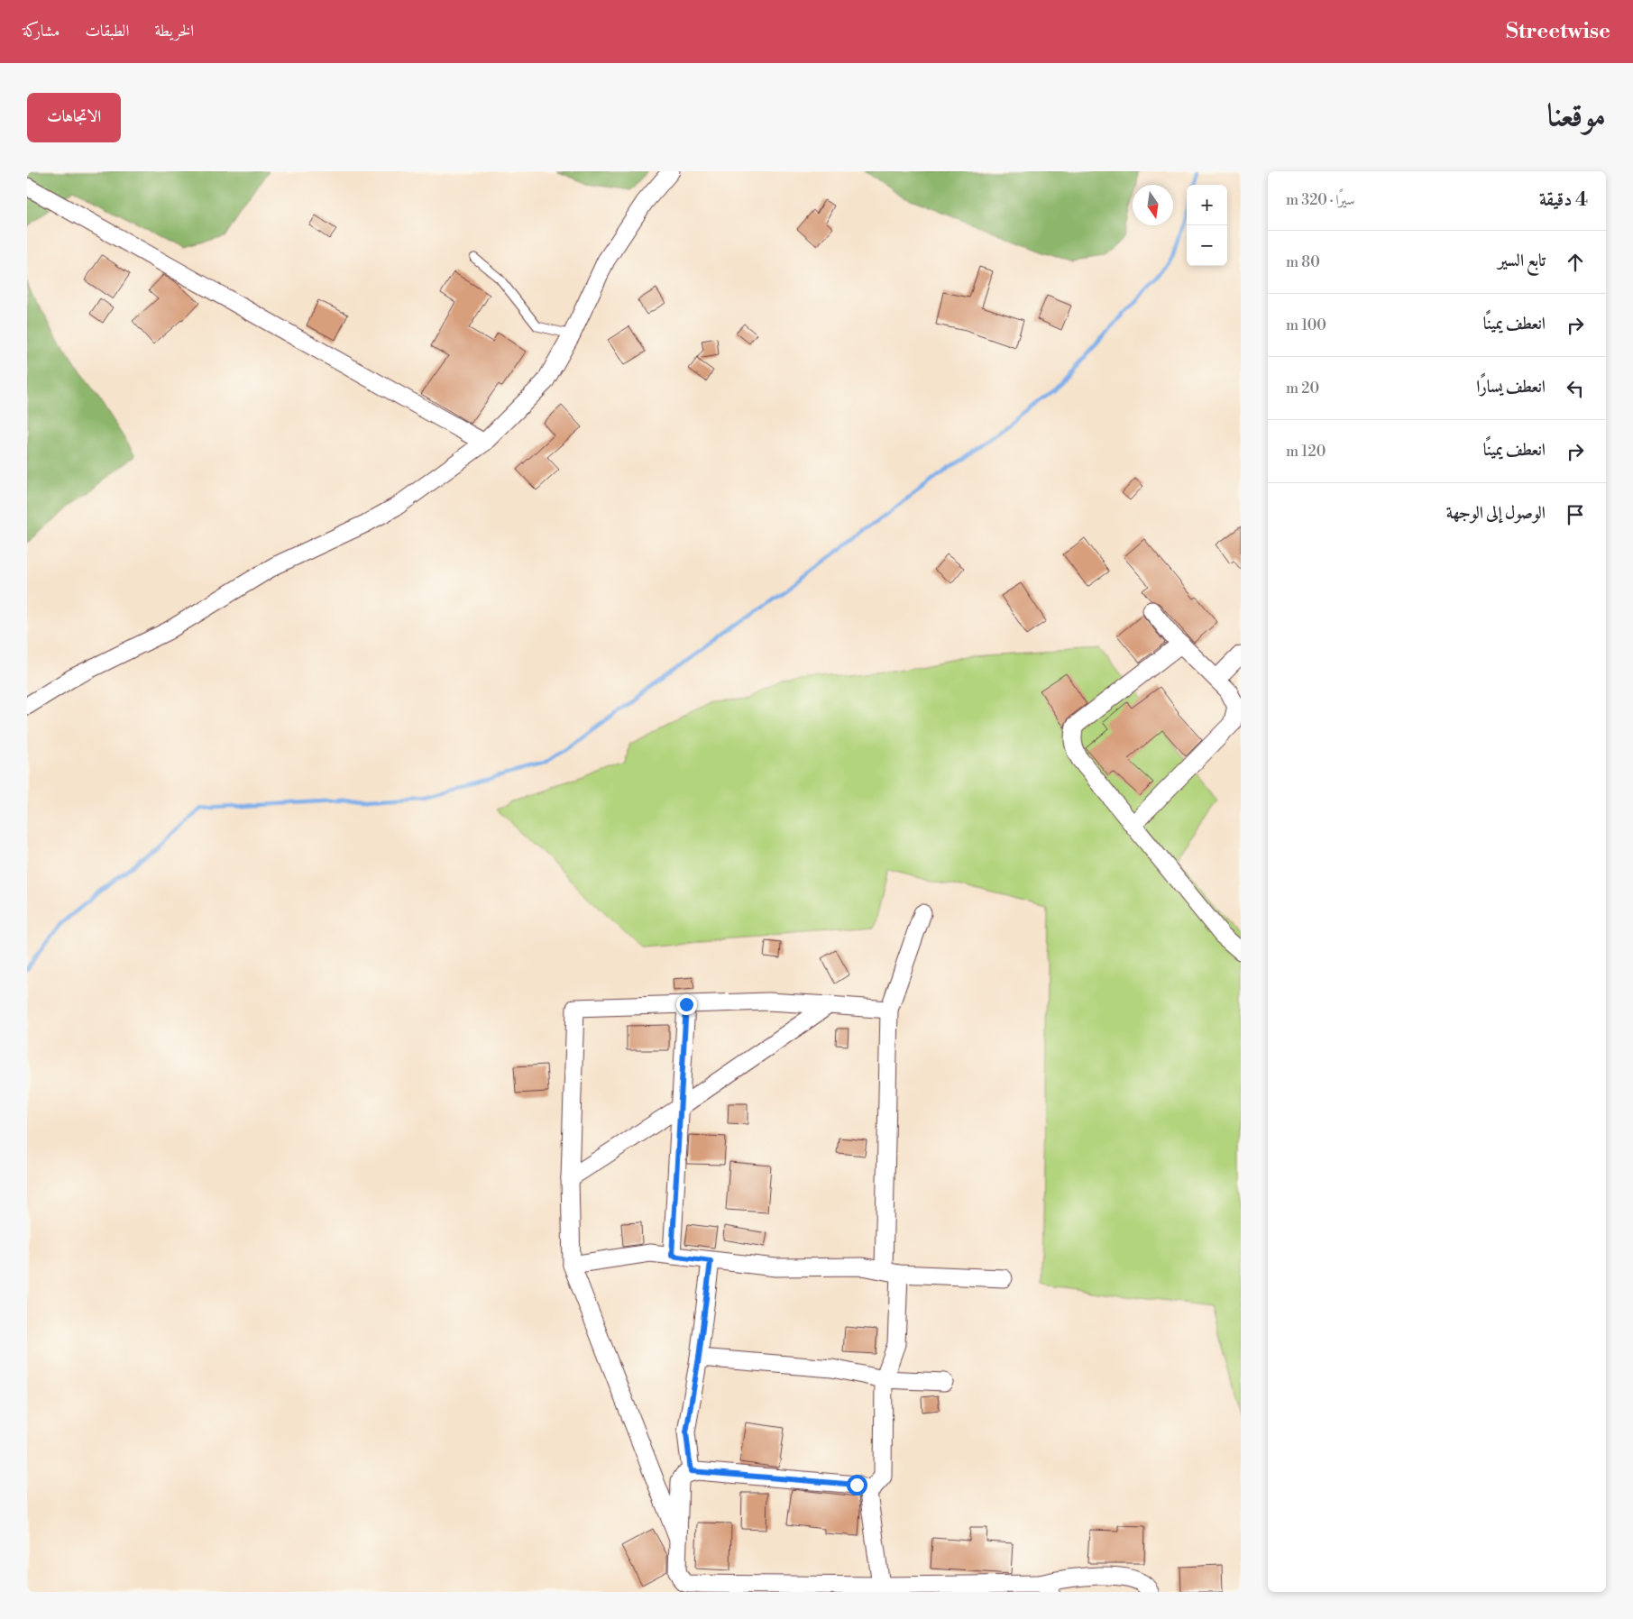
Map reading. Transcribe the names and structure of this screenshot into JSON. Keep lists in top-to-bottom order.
{
  "north": "bottom",
  "page": {
    "header": "Streetwise",
    "nav": ["الخريطة", "الطبقات", "مشاركة"],
    "title": "موقعنا",
    "buttons": "الاتجاهات",
    "heading": ["4 دقيقة", "سيرًا · 320 m"],
    "map_buttons": ["+", "−"],
    "list": [
      ["تابع السير", "80 m"],
      ["انعطف يمينًا", "100 m"],
      ["انعطف يسارًا", "20 m"],
      ["انعطف يمينًا", "120 m"],
      "الوصول إلى الوجهة"
    ]
  }
}
